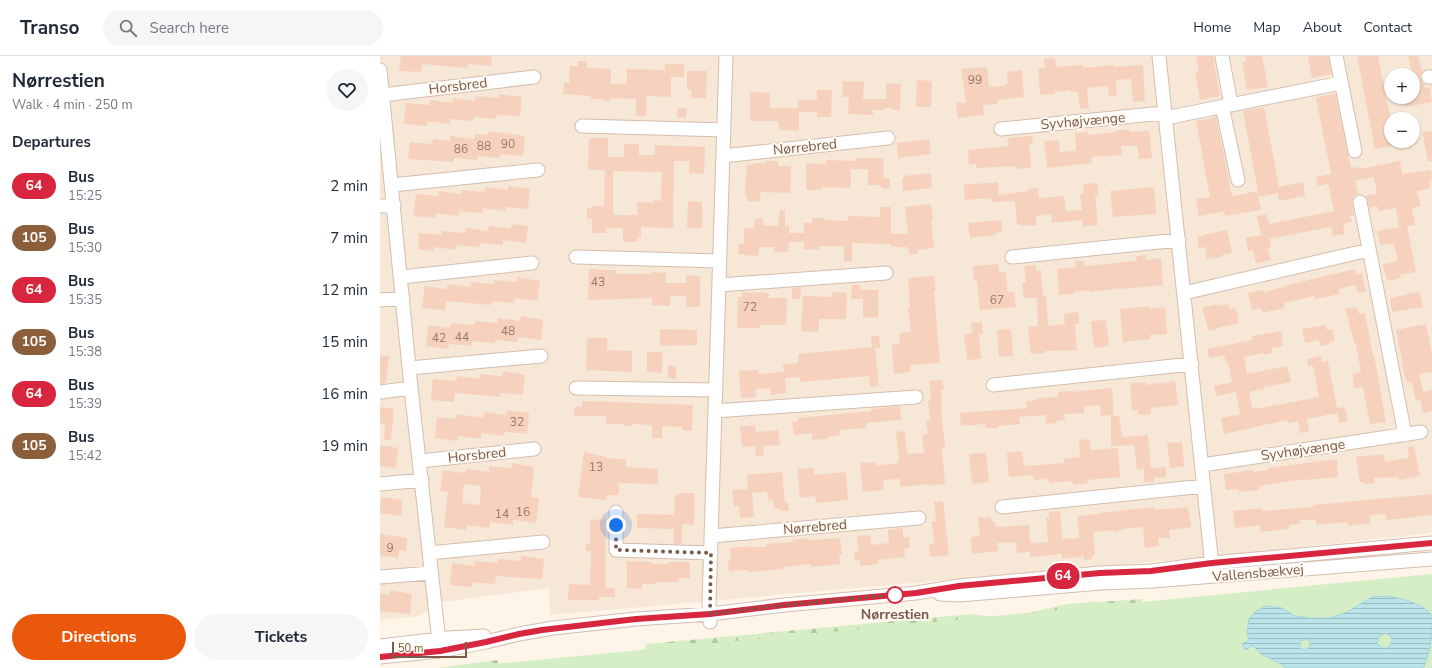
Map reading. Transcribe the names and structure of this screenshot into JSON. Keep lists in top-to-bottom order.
{
  "streets": {
    "street": [
      "Horsbred",
      "Syvhøjvænge",
      "Nørrebred",
      "Vallensbækvej"
    ]
  },
  "places": ["Nørrestien"],
  "lines": ["bus line 64"],
  "house_numbers": [
    "99",
    "90",
    "88",
    "86",
    "43",
    "67",
    "72",
    "48",
    "44",
    "42",
    "32",
    "13",
    "16",
    "14",
    "9"
  ],
  "scale_bar": "50 m",
  "page": {
    "header": "Transo",
    "search": "Search here",
    "nav": [
      "Home",
      "Map",
      "About",
      "Contact"
    ],
    "heading": [
      ["Nørrestien", "Walk · 4 min · 250 m"],
      "Departures"
    ],
    "on_map": "64",
    "map_buttons": ["+", "−"],
    "list": [
      {
        "mark": "64",
        "name": "Bus",
        "note": "15:25",
        "value": "2 min"
      },
      {
        "mark": "105",
        "name": "Bus",
        "note": "15:30",
        "value": "7 min"
      },
      {
        "mark": "64",
        "name": "Bus",
        "note": "15:35",
        "value": "12 min"
      },
      {
        "mark": "105",
        "name": "Bus",
        "note": "15:38",
        "value": "15 min"
      },
      {
        "mark": "64",
        "name": "Bus",
        "note": "15:39",
        "value": "16 min"
      },
      {
        "mark": "105",
        "name": "Bus",
        "note": "15:42",
        "value": "19 min"
      }
    ],
    "buttons": ["Directions", "Tickets"],
    "scale": "50 m"
  }
}
